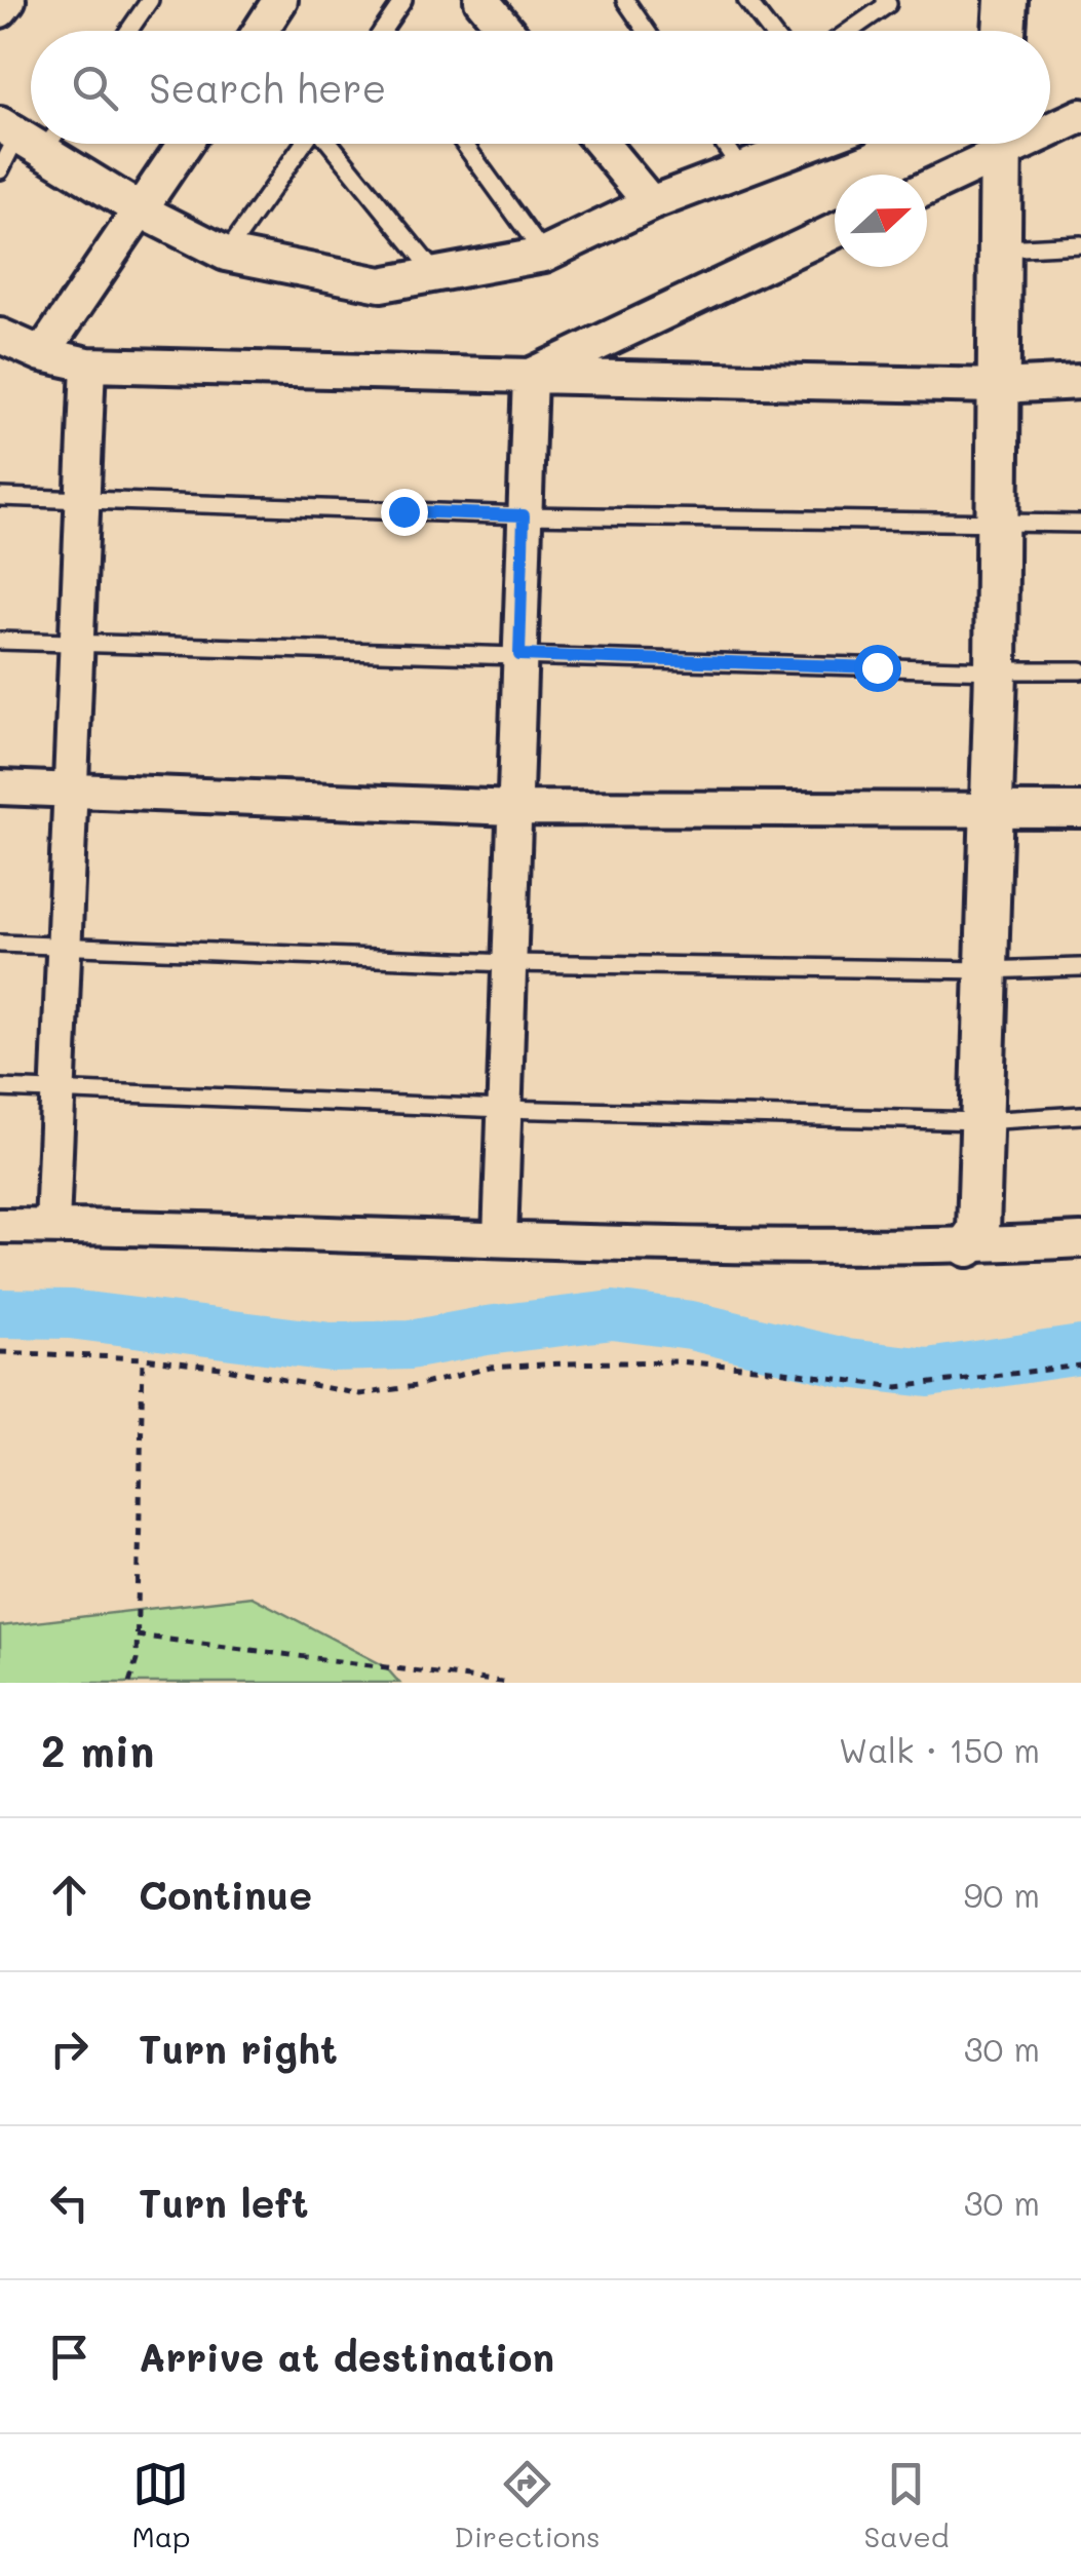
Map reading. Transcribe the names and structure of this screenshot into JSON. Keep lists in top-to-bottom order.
{
  "north": "right",
  "page": {
    "search": "Search here",
    "heading": ["2 min", "Walk · 150 m"],
    "list": [
      ["Continue", "90 m"],
      ["Turn right", "30 m"],
      ["Turn left", "30 m"],
      "Arrive at destination"
    ],
    "nav": ["Map", "Directions", "Saved"]
  }
}
